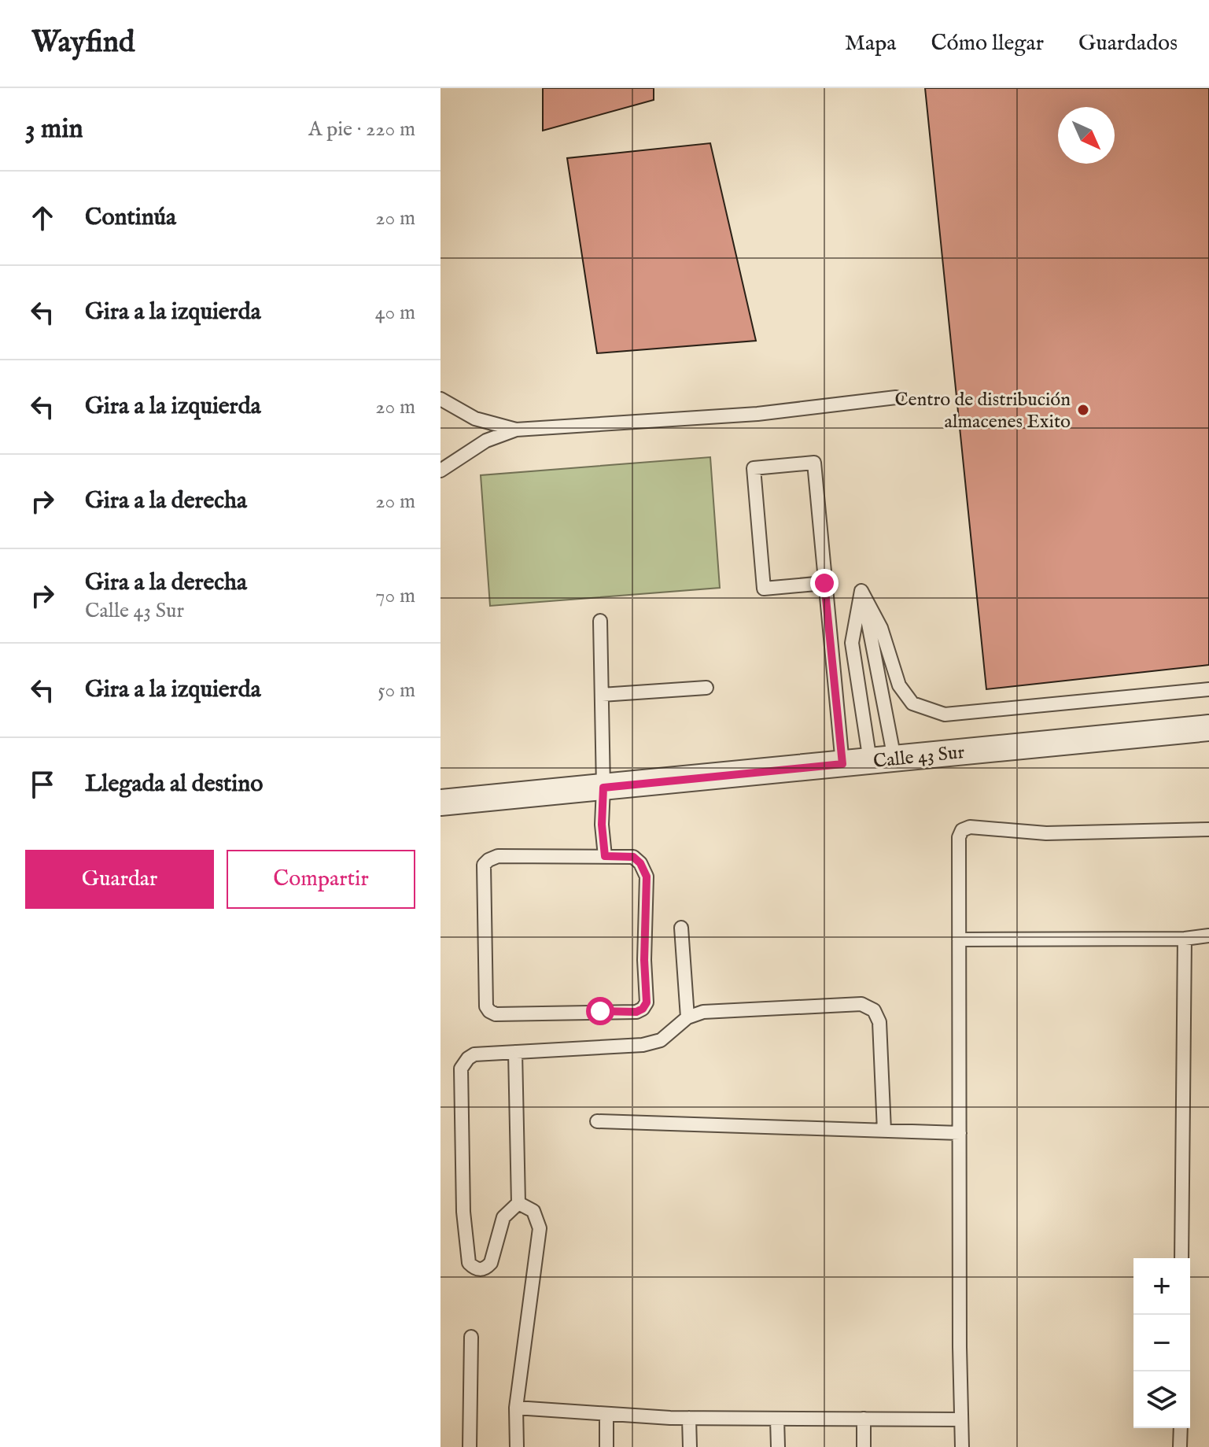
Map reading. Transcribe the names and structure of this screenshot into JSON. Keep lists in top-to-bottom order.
{
  "streets": {
    "street": ["Calle 43 Sur"]
  },
  "places": ["Centro de distribución almacenes Exito"],
  "north": "bottom right",
  "page": {
    "header": "Wayfind",
    "nav": ["Mapa", "Cómo llegar", "Guardados"],
    "heading": ["3 min", "A pie · 220 m"],
    "list": [
      ["Continúa", "20 m"],
      ["Gira a la izquierda", "40 m"],
      ["Gira a la izquierda", "20 m"],
      ["Gira a la derecha", "20 m"],
      ["Gira a la derecha", "Calle 43 Sur", "70 m"],
      ["Gira a la izquierda", "50 m"],
      "Llegada al destino"
    ],
    "buttons": ["Guardar", "Compartir"],
    "map_buttons": ["+", "−"]
  }
}
